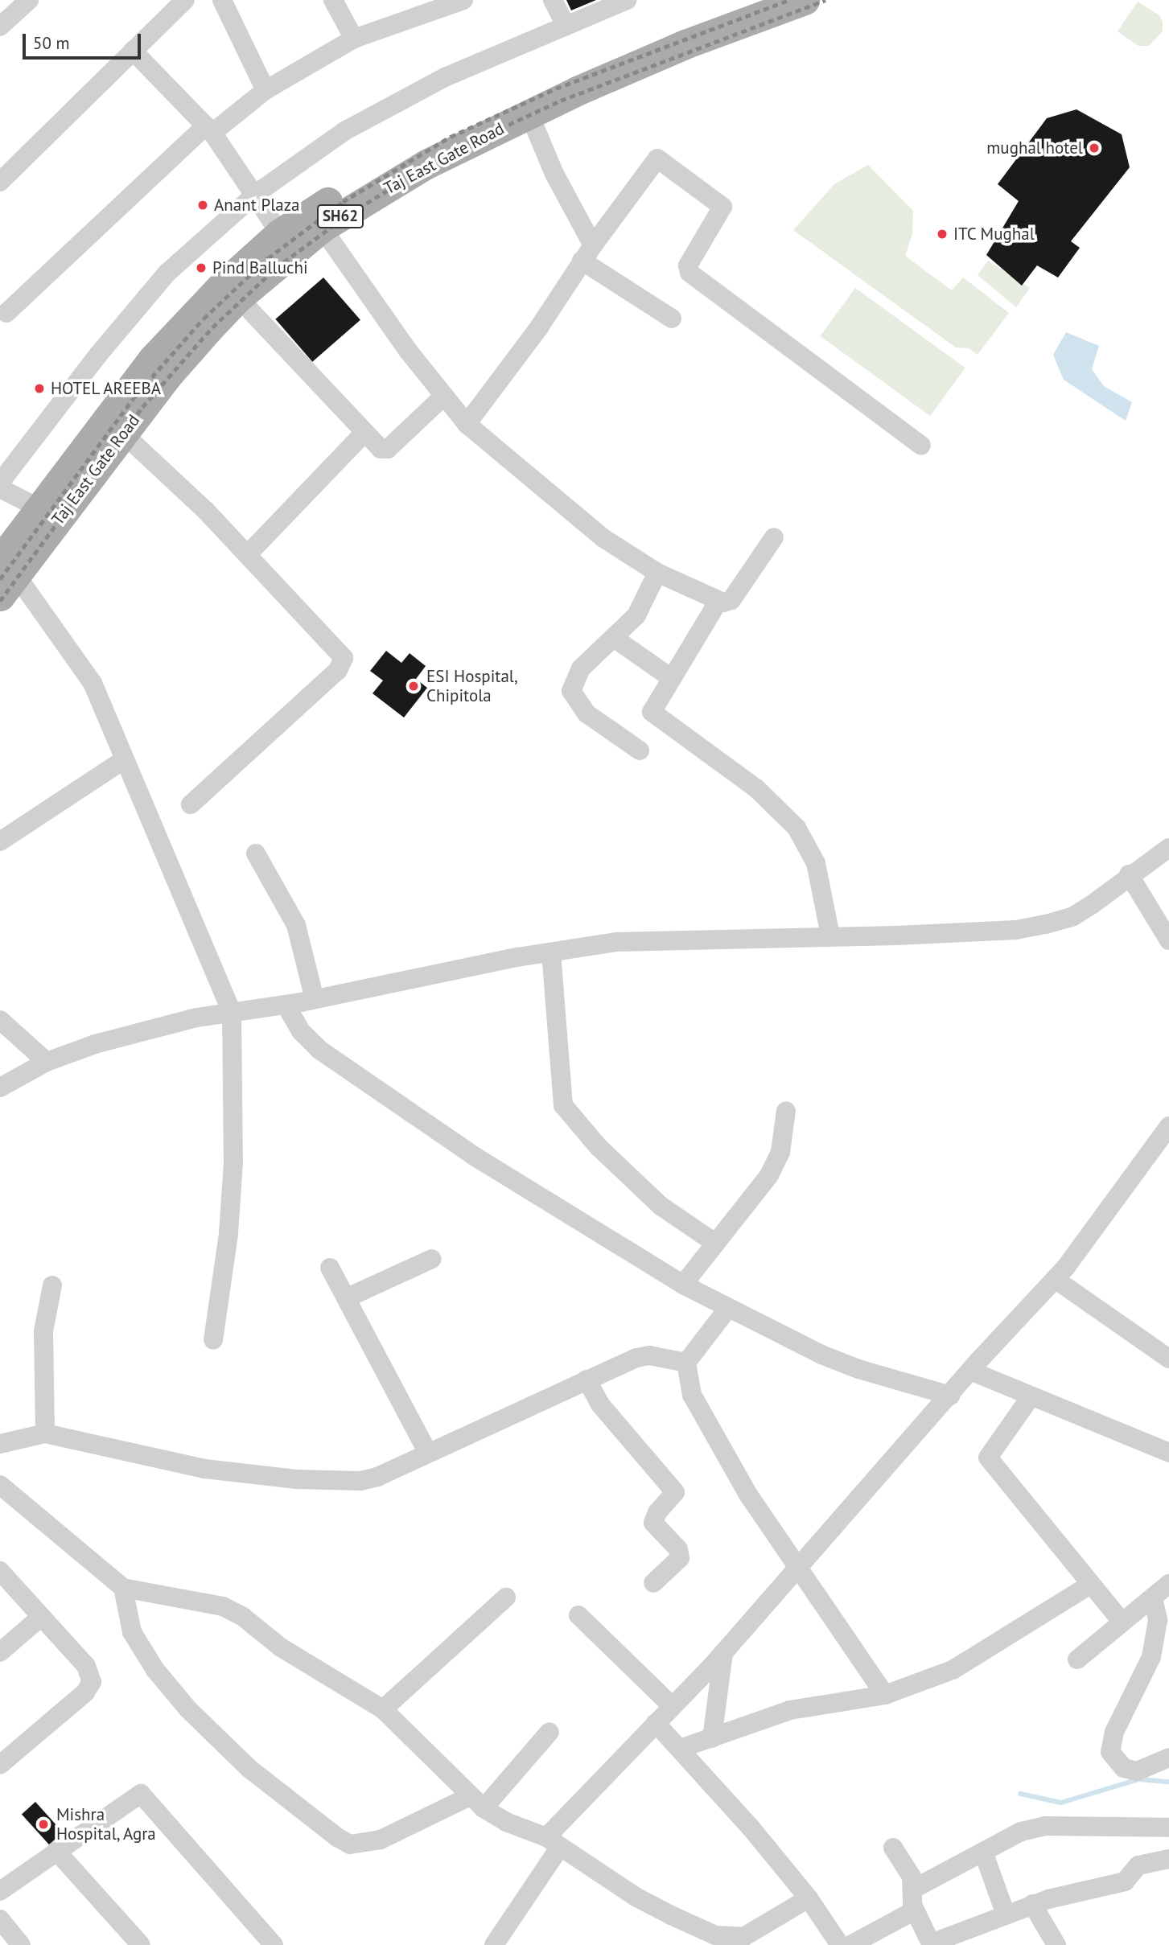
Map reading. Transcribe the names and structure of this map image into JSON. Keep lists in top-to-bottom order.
{
  "streets": {
    "main road": ["Taj East Gate Road", "SH62"]
  },
  "crossings": [
    ["Taj East Gate Road", "SH62"]
  ],
  "places": [
    "mughal hotel",
    "Anant Plaza",
    "ITC Mughal",
    "Pind Balluchi",
    "HOTEL AREEBA",
    "ESI Hospital, Chipitola",
    "Mishra Hospital, Agra"
  ],
  "scale_bar": "50 m"
}
